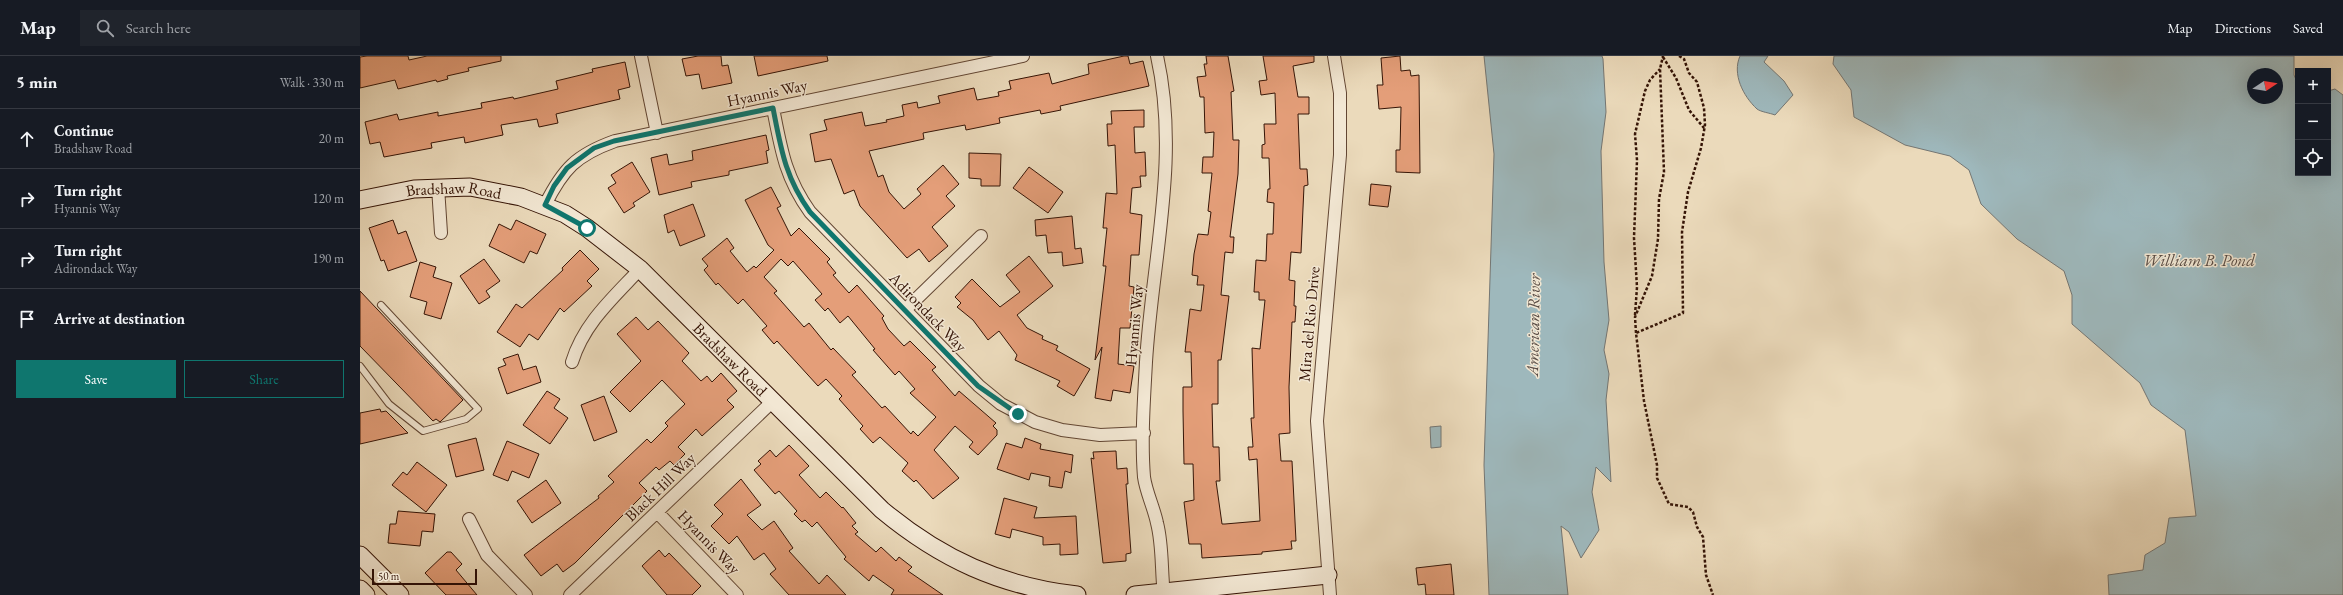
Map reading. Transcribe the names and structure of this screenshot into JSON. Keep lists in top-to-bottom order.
{
  "streets": {
    "street": [
      "Hyannis Way",
      "Bradshaw Road",
      "Adirondack Way",
      "Mira del Rio Drive",
      "Black Hill Way"
    ]
  },
  "crossings": [
    ["Hyannis Way", "Bradshaw Road"],
    ["Hyannis Way", "Adirondack Way"],
    ["Hyannis Way", "Black Hill Way"],
    ["Bradshaw Road", "Black Hill Way"]
  ],
  "water": ["William B. Pond", "American River"],
  "scale_bar": "50 m",
  "north": "right",
  "page": {
    "header": "Map",
    "search": "Search here",
    "nav": ["Map", "Directions", "Saved"],
    "heading": ["5 min", "Walk · 330 m"],
    "map_buttons": ["+", "−"],
    "list": [
      ["Continue", "Bradshaw Road", "20 m"],
      ["Turn right", "Hyannis Way", "120 m"],
      ["Turn right", "Adirondack Way", "190 m"],
      "Arrive at destination"
    ],
    "buttons": ["Save", "Share"],
    "scale": "50 m"
  }
}
